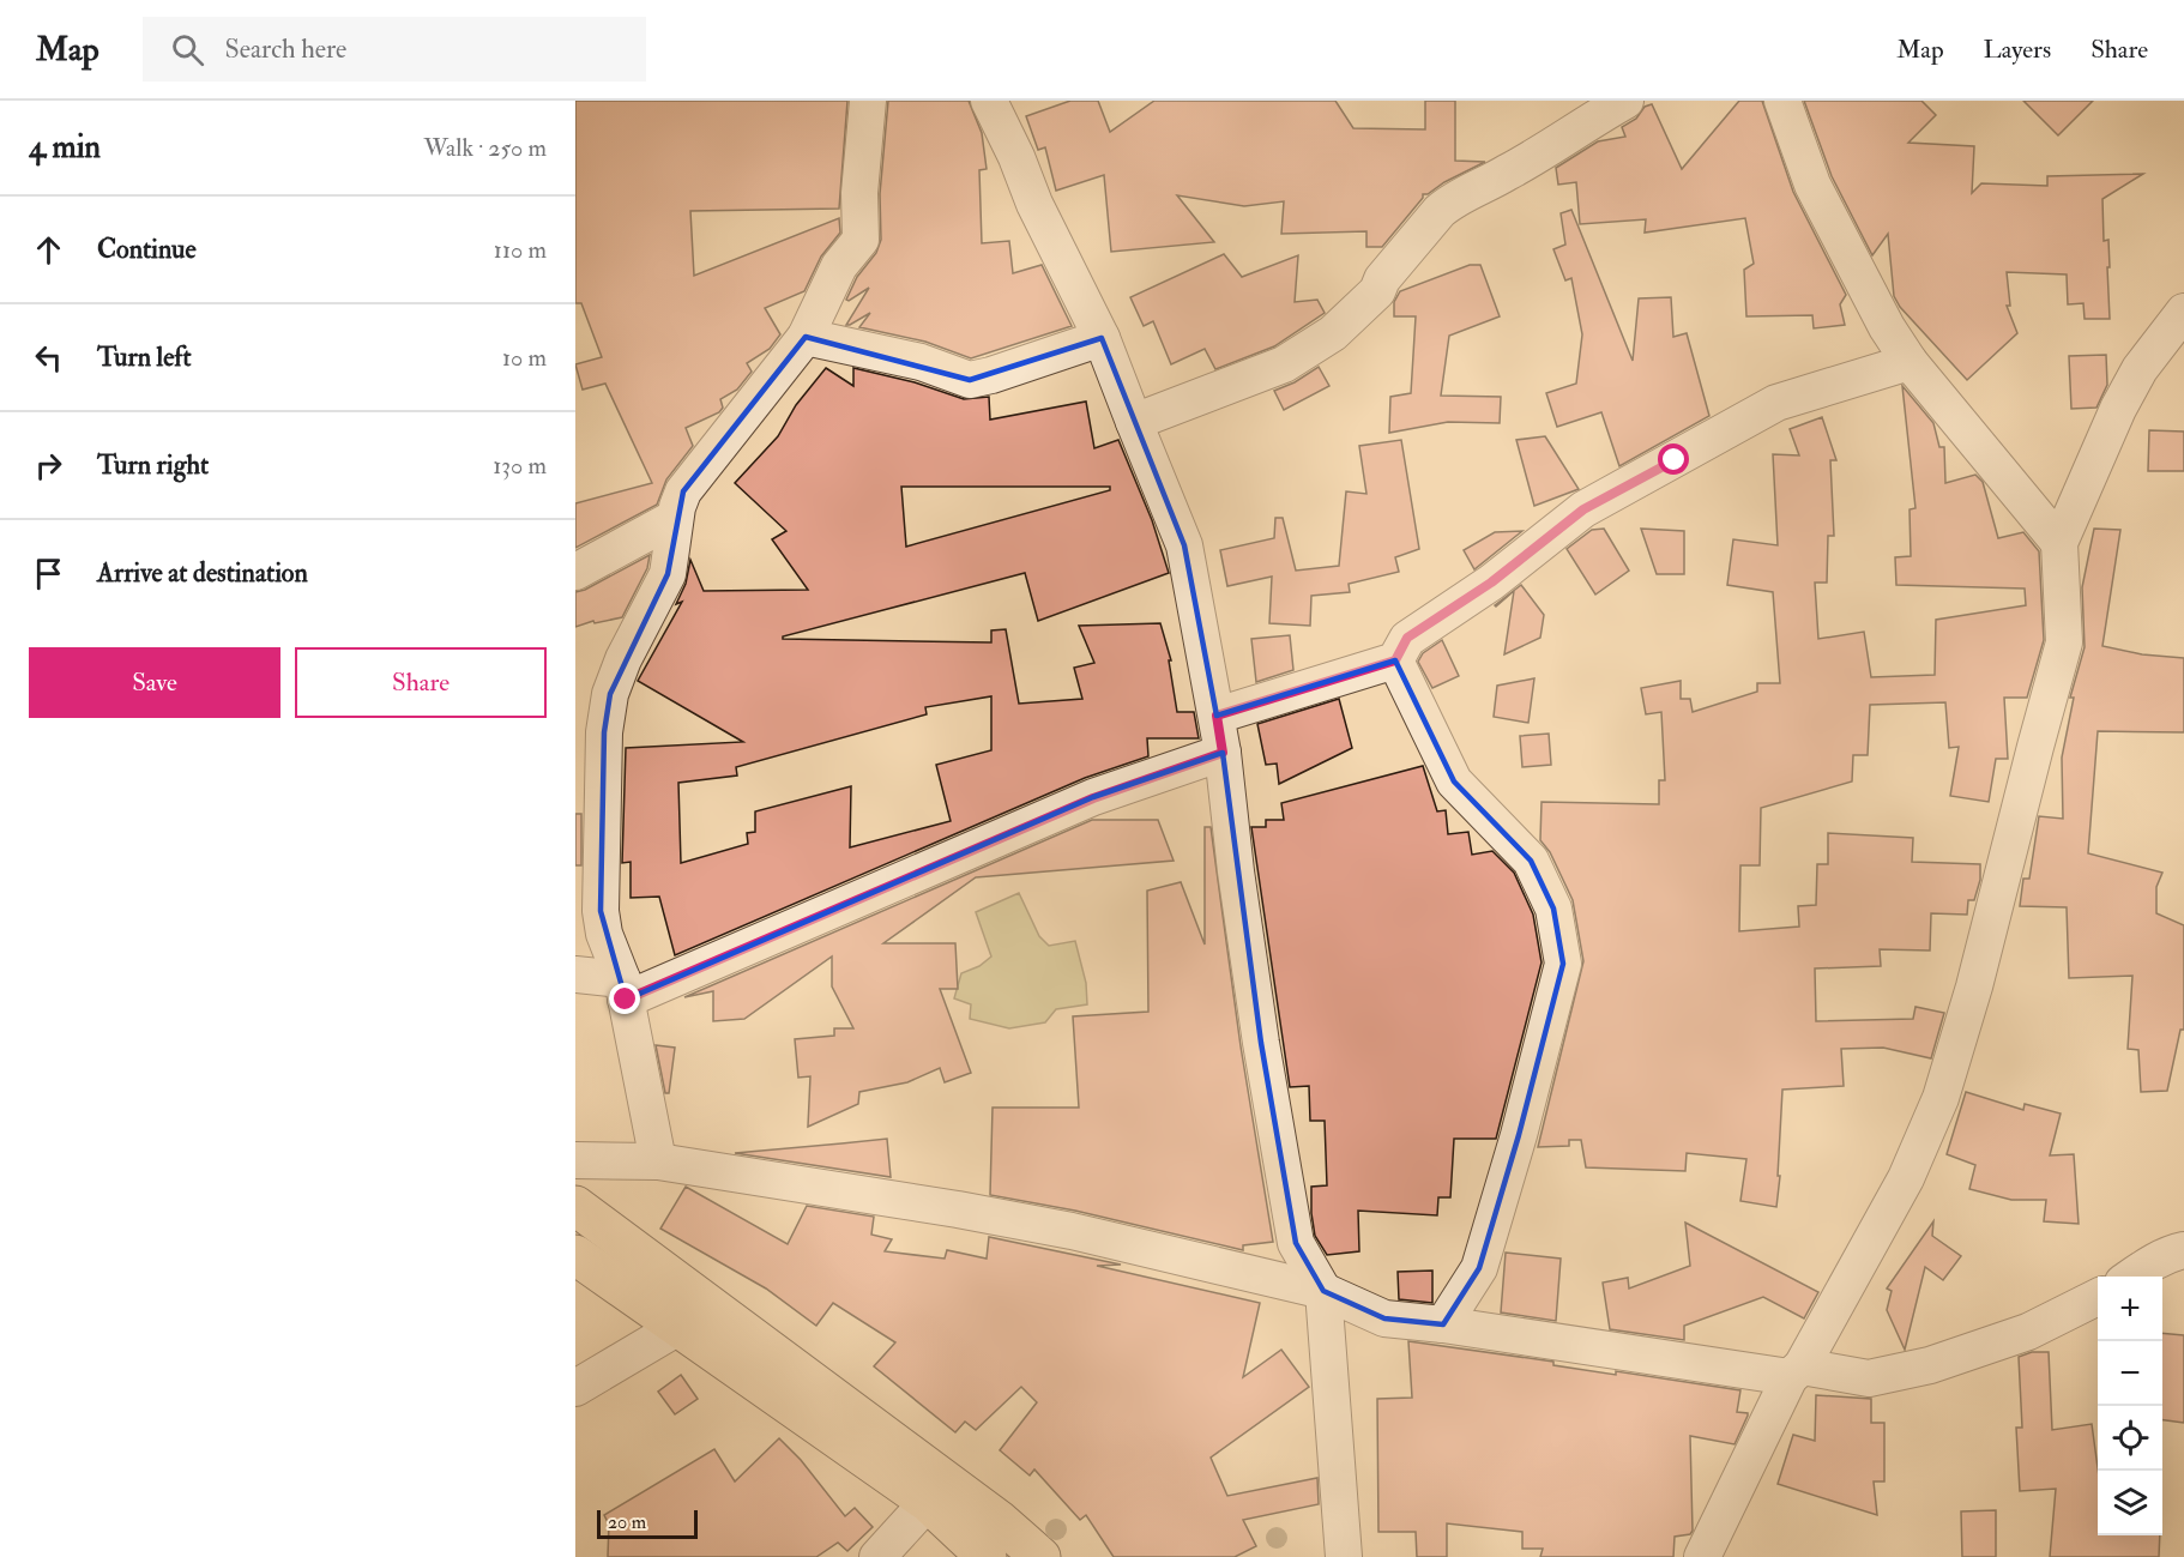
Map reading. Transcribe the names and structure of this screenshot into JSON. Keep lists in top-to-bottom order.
{
  "scale_bar": "20 m",
  "page": {
    "header": "Map",
    "search": "Search here",
    "nav": ["Map", "Layers", "Share"],
    "heading": ["4 min", "Walk · 250 m"],
    "list": [
      ["Continue", "110 m"],
      ["Turn left", "10 m"],
      ["Turn right", "130 m"],
      "Arrive at destination"
    ],
    "buttons": ["Save", "Share"],
    "map_buttons": ["+", "−"],
    "scale": "20 m"
  }
}
